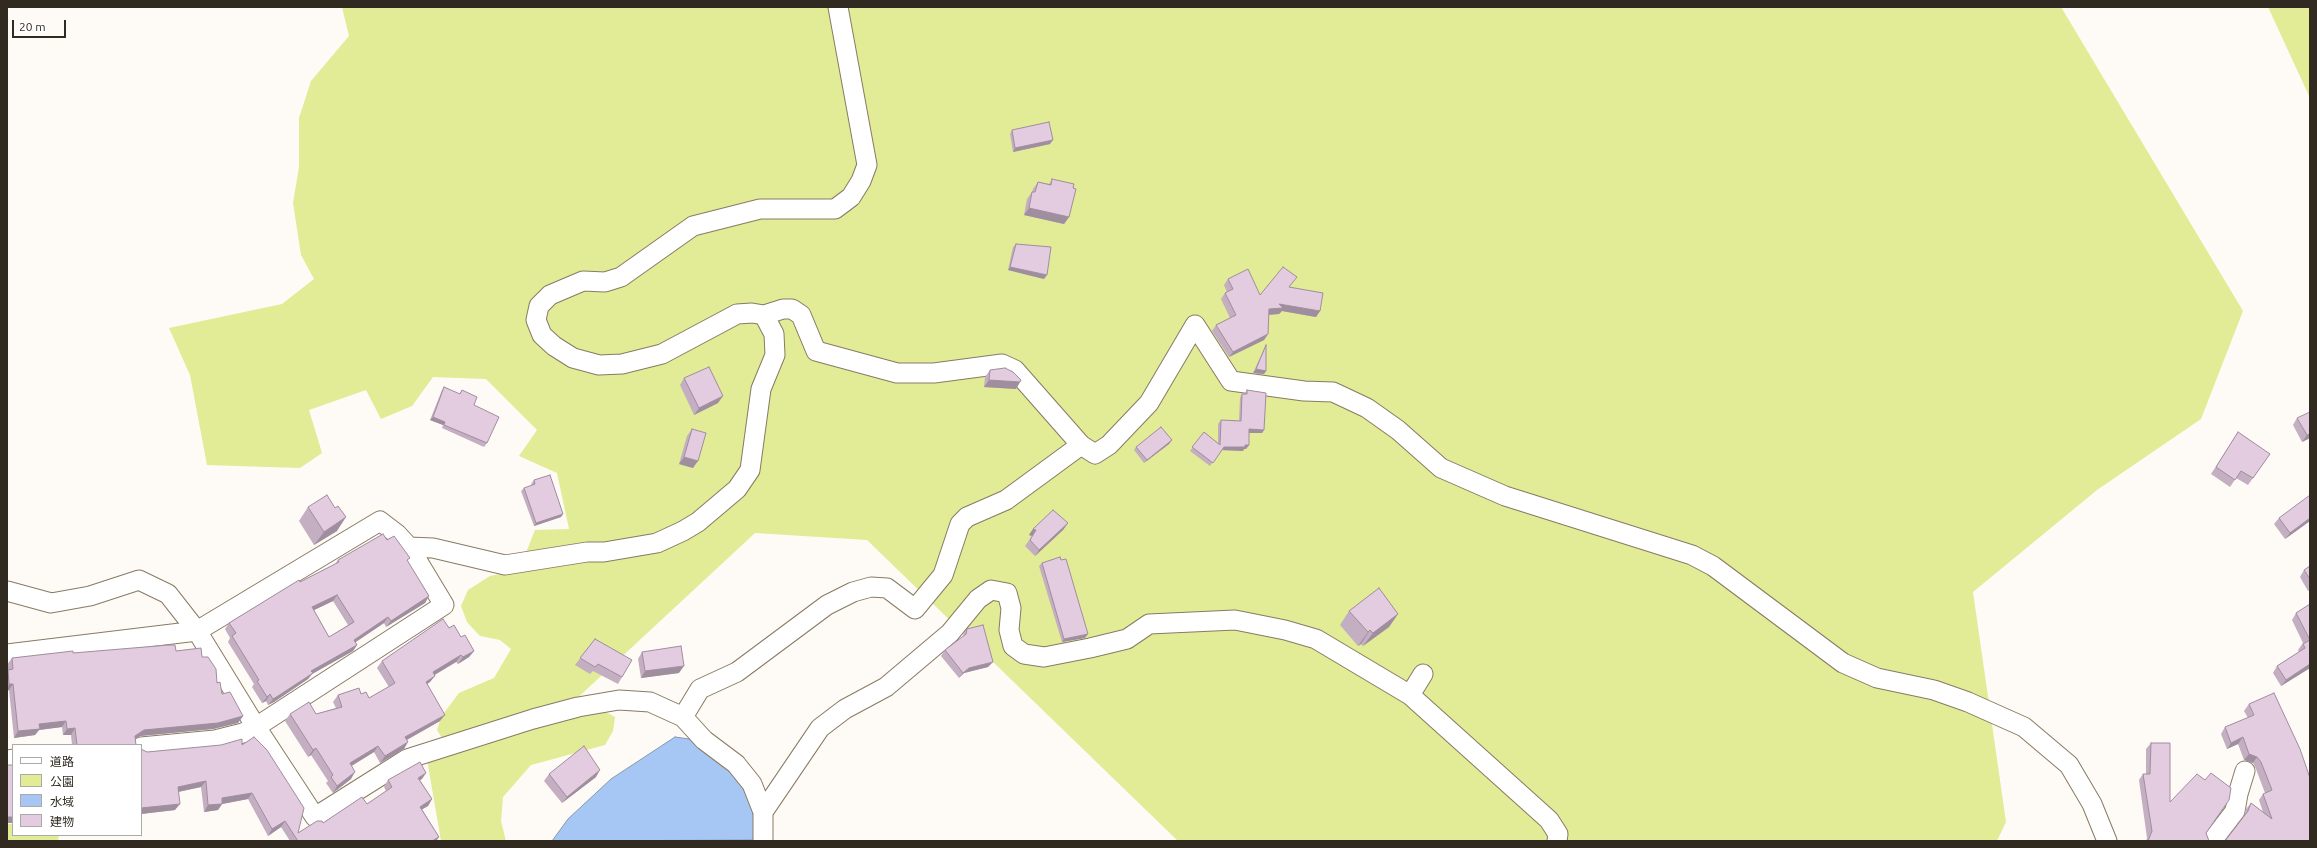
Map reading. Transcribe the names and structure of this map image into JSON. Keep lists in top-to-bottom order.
{
  "legend": [
    "道路",
    "公園",
    "水域",
    "建物"
  ],
  "scale_bar": "20 m"
}
